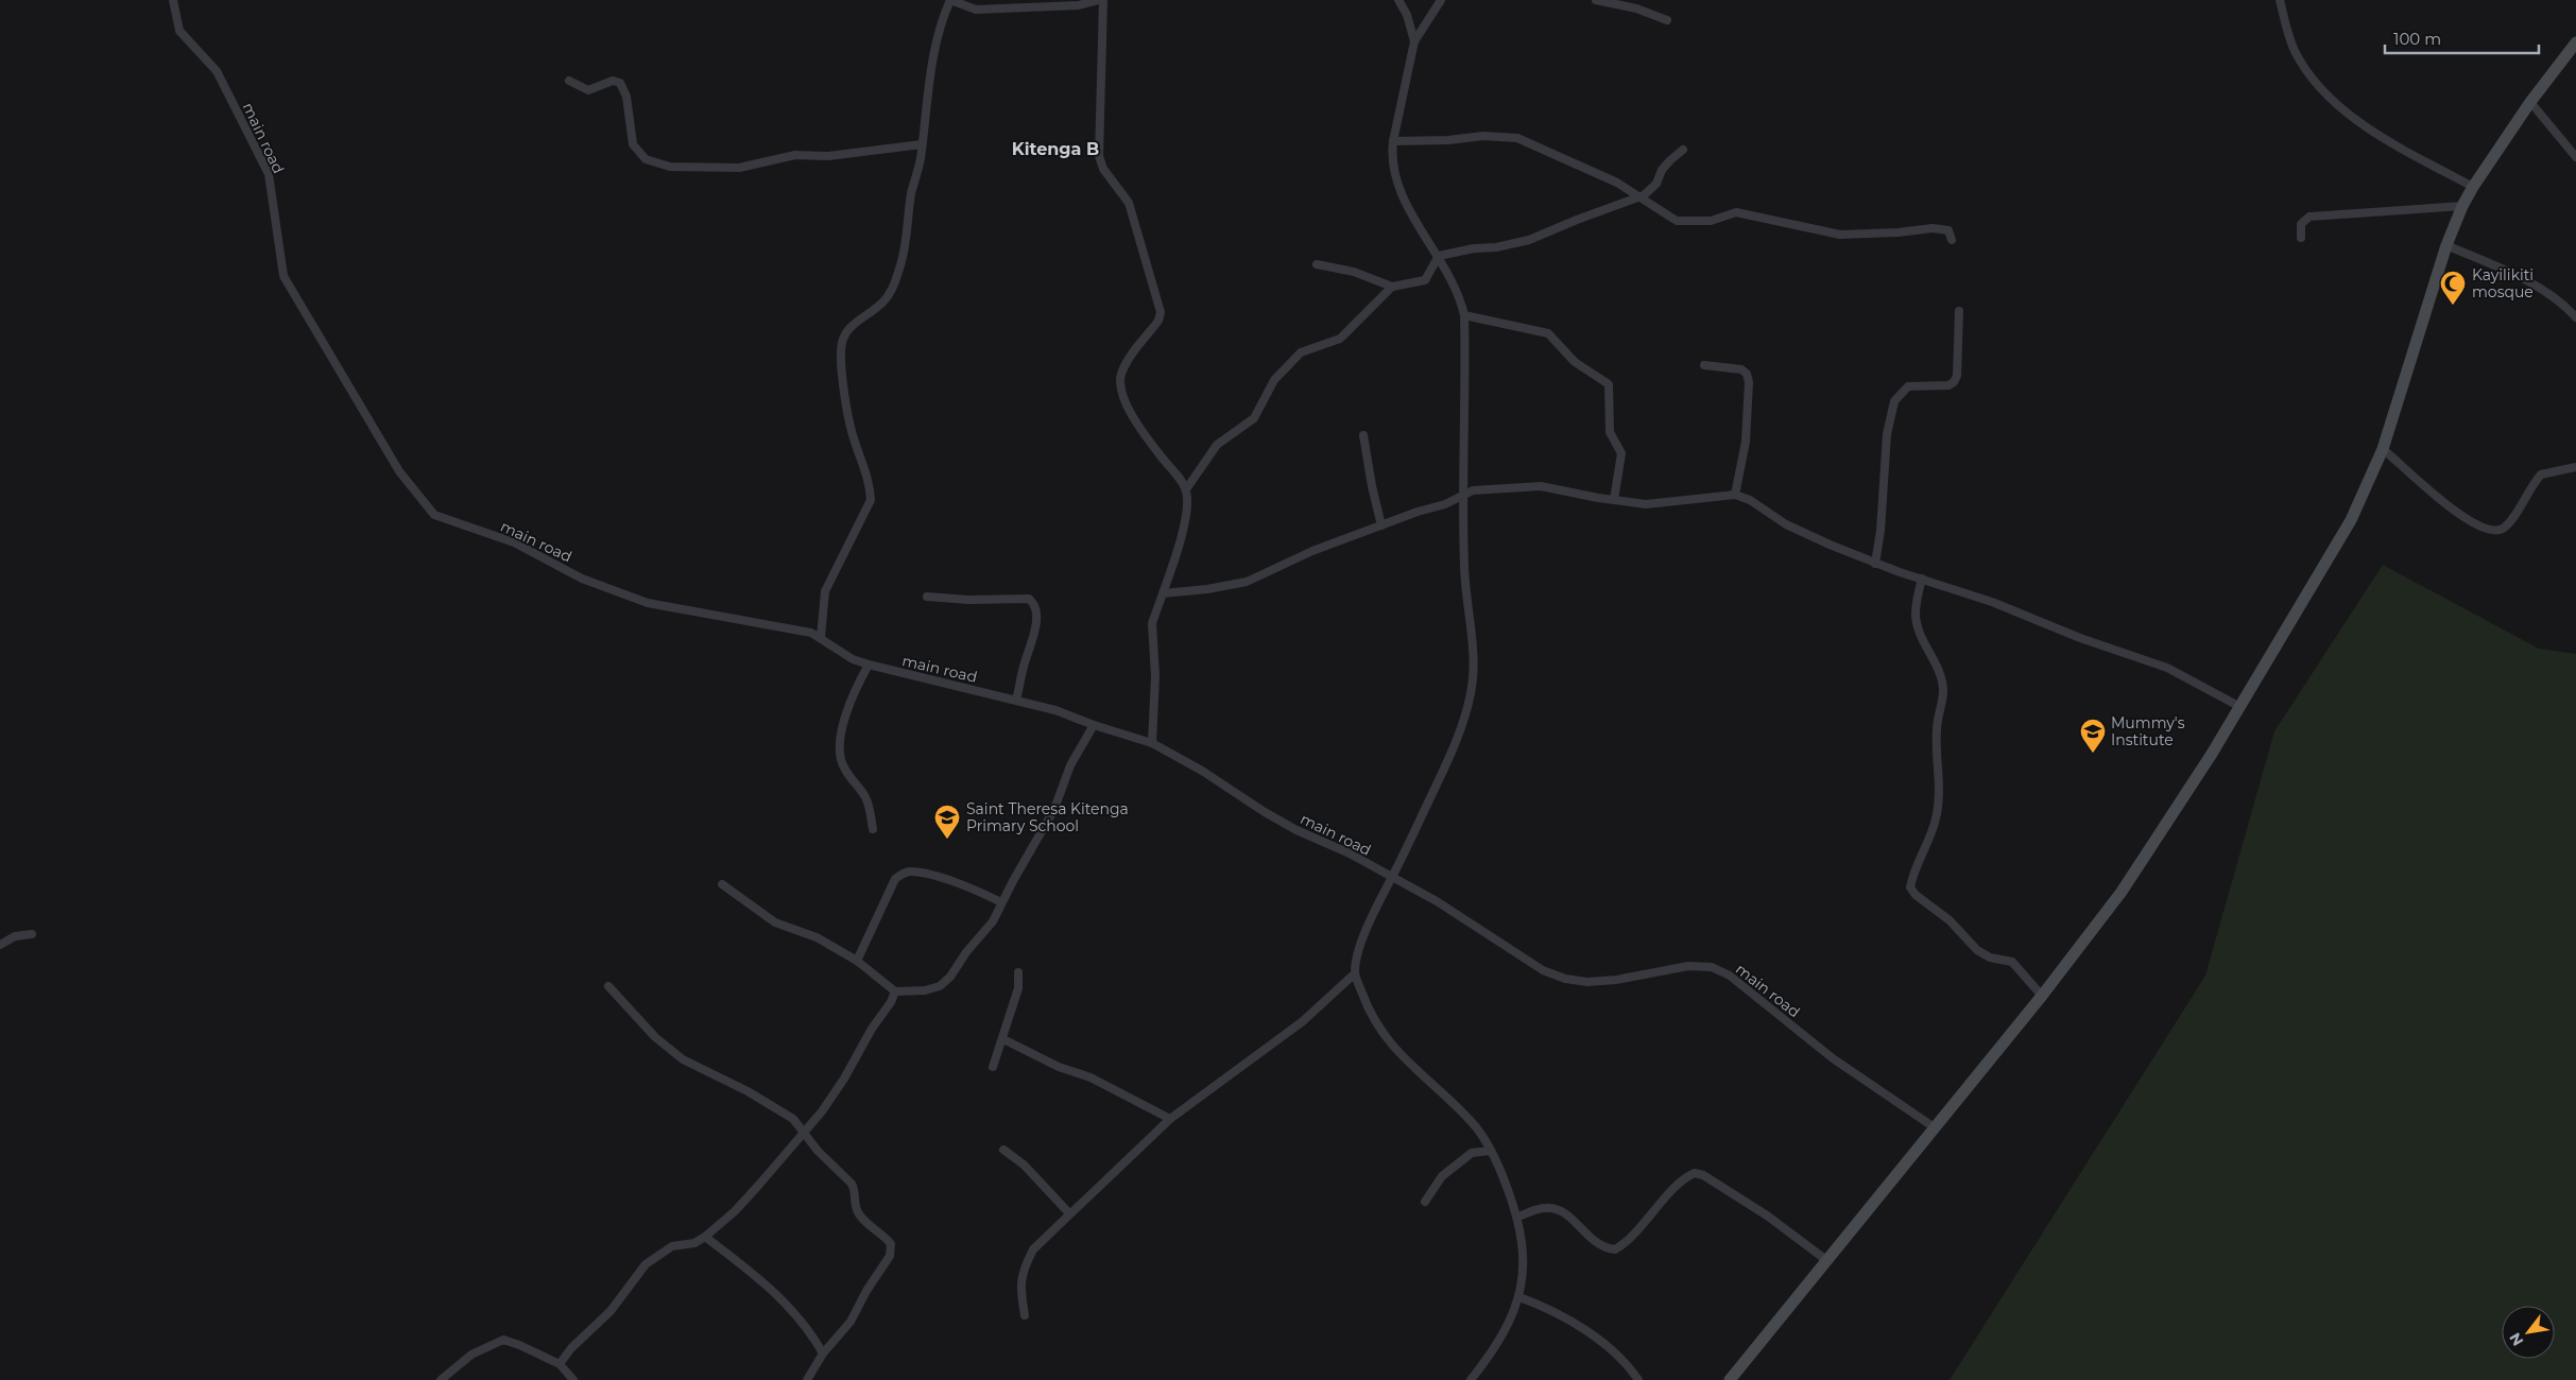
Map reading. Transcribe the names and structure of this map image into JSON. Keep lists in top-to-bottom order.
{
  "streets": {
    "street": ["main road"]
  },
  "districts": ["Kitenga B"],
  "places": {
    "mosque": ["Kayilikiti mosque"],
    "school or university": ["Mummy's Institute", "Saint Theresa Kitenga Primary School"]
  },
  "scale_bar": "100 m",
  "north": "bottom left"
}
